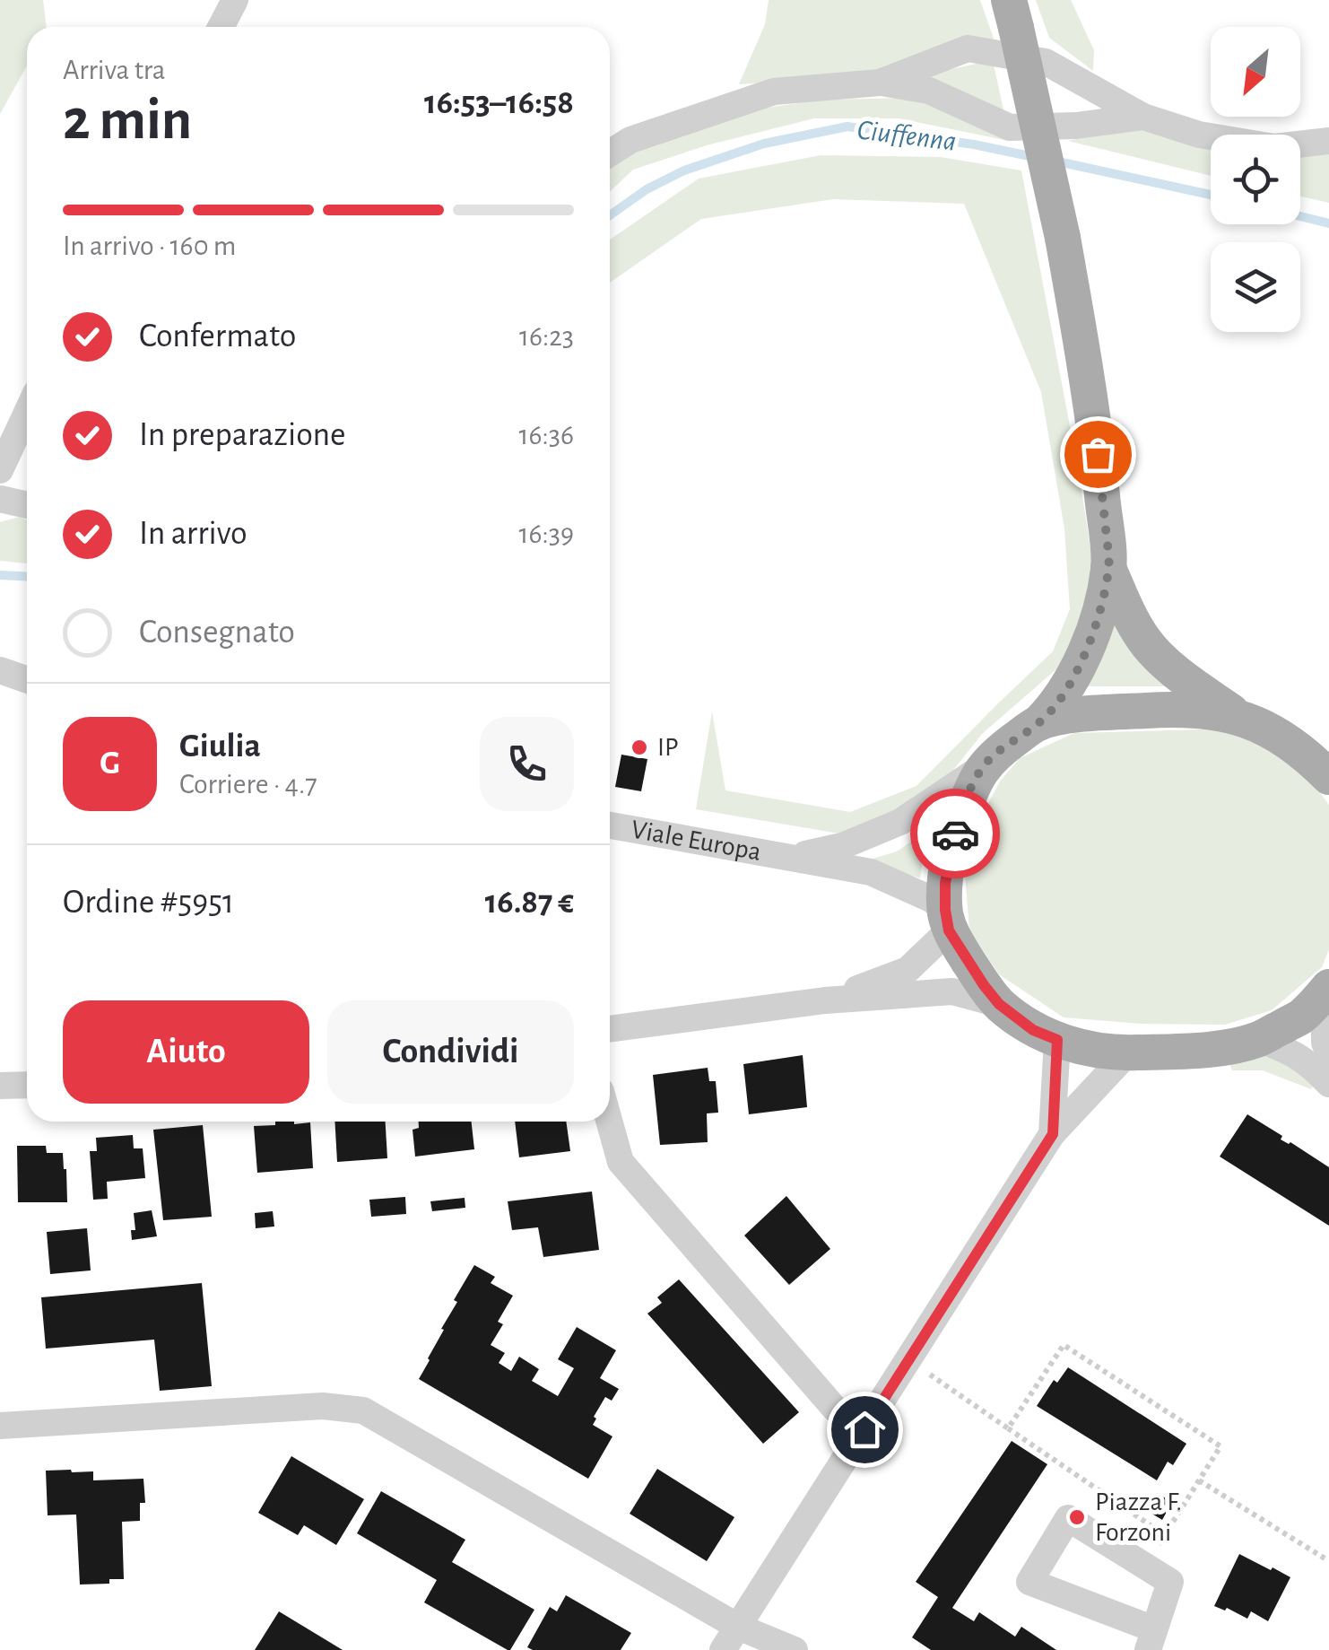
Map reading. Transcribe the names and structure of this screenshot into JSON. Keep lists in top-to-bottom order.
{
  "streets": {
    "street": ["Viale Europa"]
  },
  "water": ["Ciuffenna"],
  "places": ["IP", "Piazza F. Forzoni"],
  "north": "bottom left",
  "page": {
    "heading": ["2 min", "Arriva tra", "16:53–16:58"],
    "panel": [
      "Giulia",
      "Corriere · 4.7",
      "Ordine #5951",
      "16.87 €"
    ],
    "bar": "In arrivo · 160 m",
    "list": [
      ["Confermato", "16:23"],
      ["In preparazione", "16:36"],
      ["In arrivo", "16:39"],
      "Consegnato"
    ],
    "round": "G",
    "buttons": ["Aiuto", "Condividi"]
  }
}
